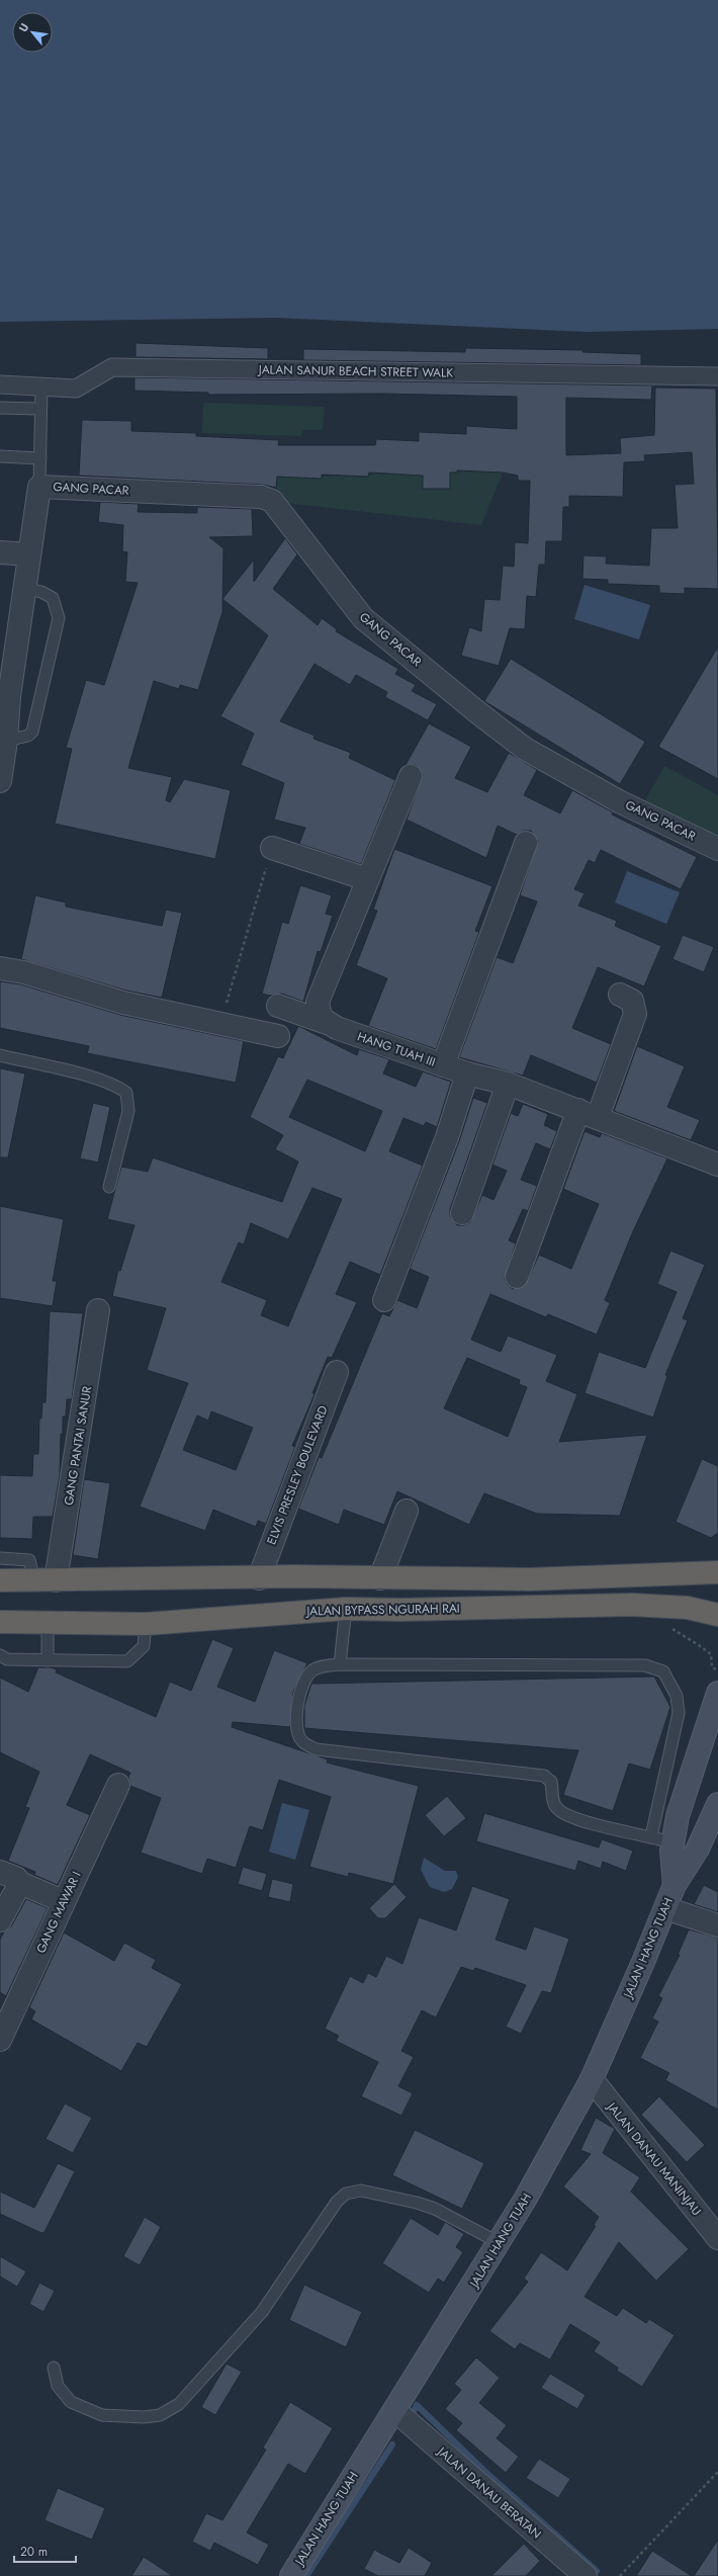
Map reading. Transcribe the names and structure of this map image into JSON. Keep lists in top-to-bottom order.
{
  "streets": {
    "highway": ["JALAN BYPASS NGURAH RAI"],
    "main road": ["JALAN HANG TUAH"],
    "street": [
      "JALAN SANUR BEACH STREET WALK",
      "GANG PACAR",
      "HANG TUAH III",
      "GANG PANTAI SANUR",
      "ELVIS PRESLEY BOULEVARD",
      "GANG MAWAR I",
      "JALAN DANAU MANINJAU",
      "JALAN DANAU BERATAN"
    ]
  },
  "crossings": [
    ["JALAN HANG TUAH", "JALAN DANAU MANINJAU"],
    ["JALAN HANG TUAH", "JALAN DANAU BERATAN"]
  ],
  "scale_bar": "20 m",
  "north": "top left"
}
